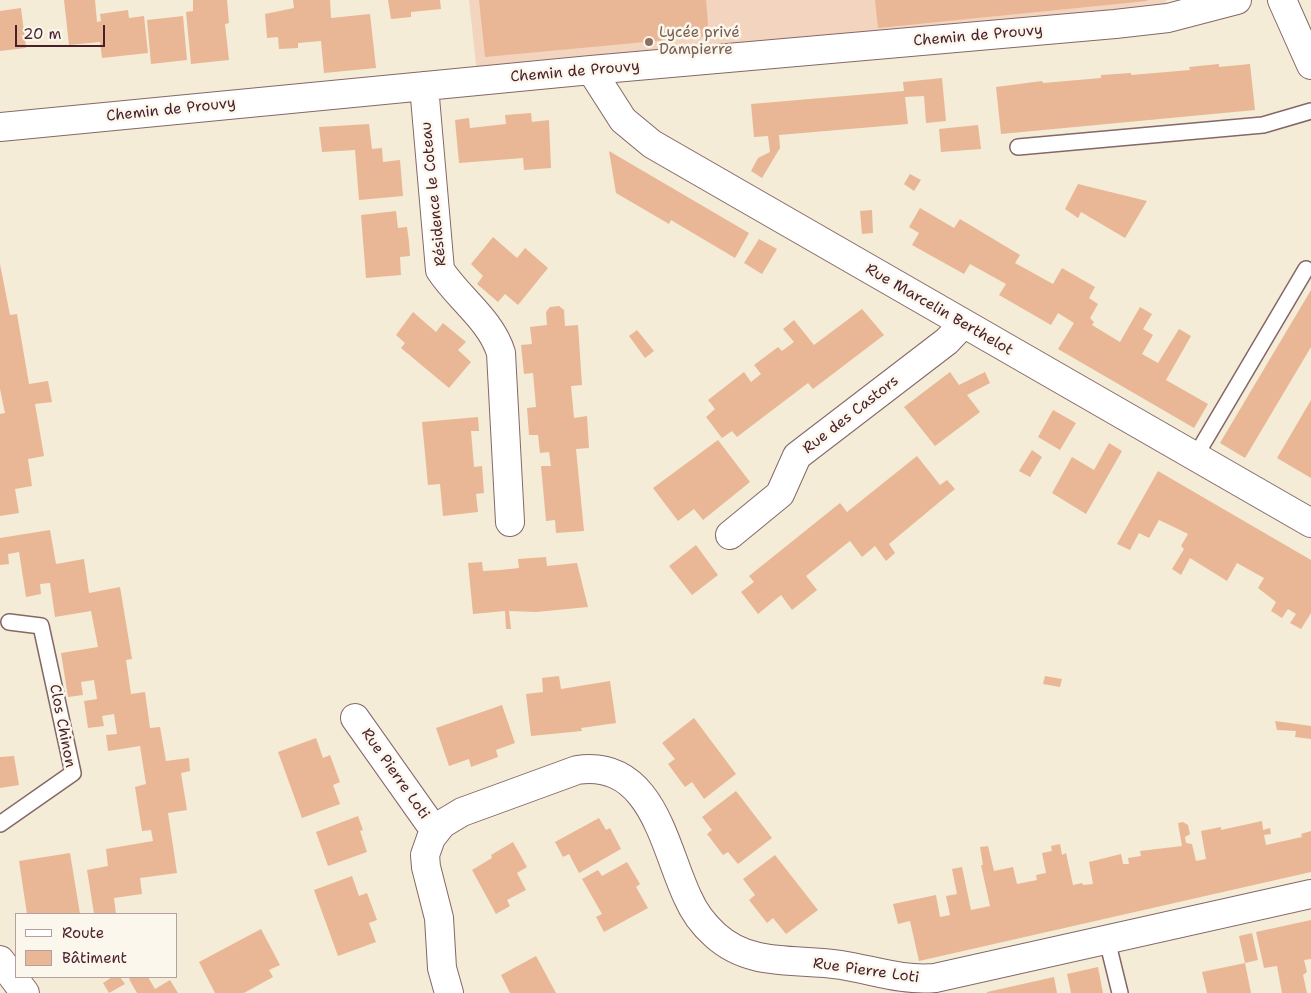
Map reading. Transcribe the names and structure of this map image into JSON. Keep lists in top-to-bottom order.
{
  "streets": {
    "street": [
      "Chemin de Prouvy",
      "Résidence le Coteau",
      "Rue Marcelin Berthelot",
      "Rue des Castors",
      "Rue Pierre Loti"
    ],
    "lane": ["Clos Chinon"]
  },
  "crossings": [
    ["Chemin de Prouvy", "Résidence le Coteau"],
    ["Chemin de Prouvy", "Rue Marcelin Berthelot"],
    ["Rue Marcelin Berthelot", "Rue des Castors"]
  ],
  "places": ["Lycée privé Dampierre"],
  "legend": ["Route", "Bâtiment"],
  "scale_bar": "20 m"
}
